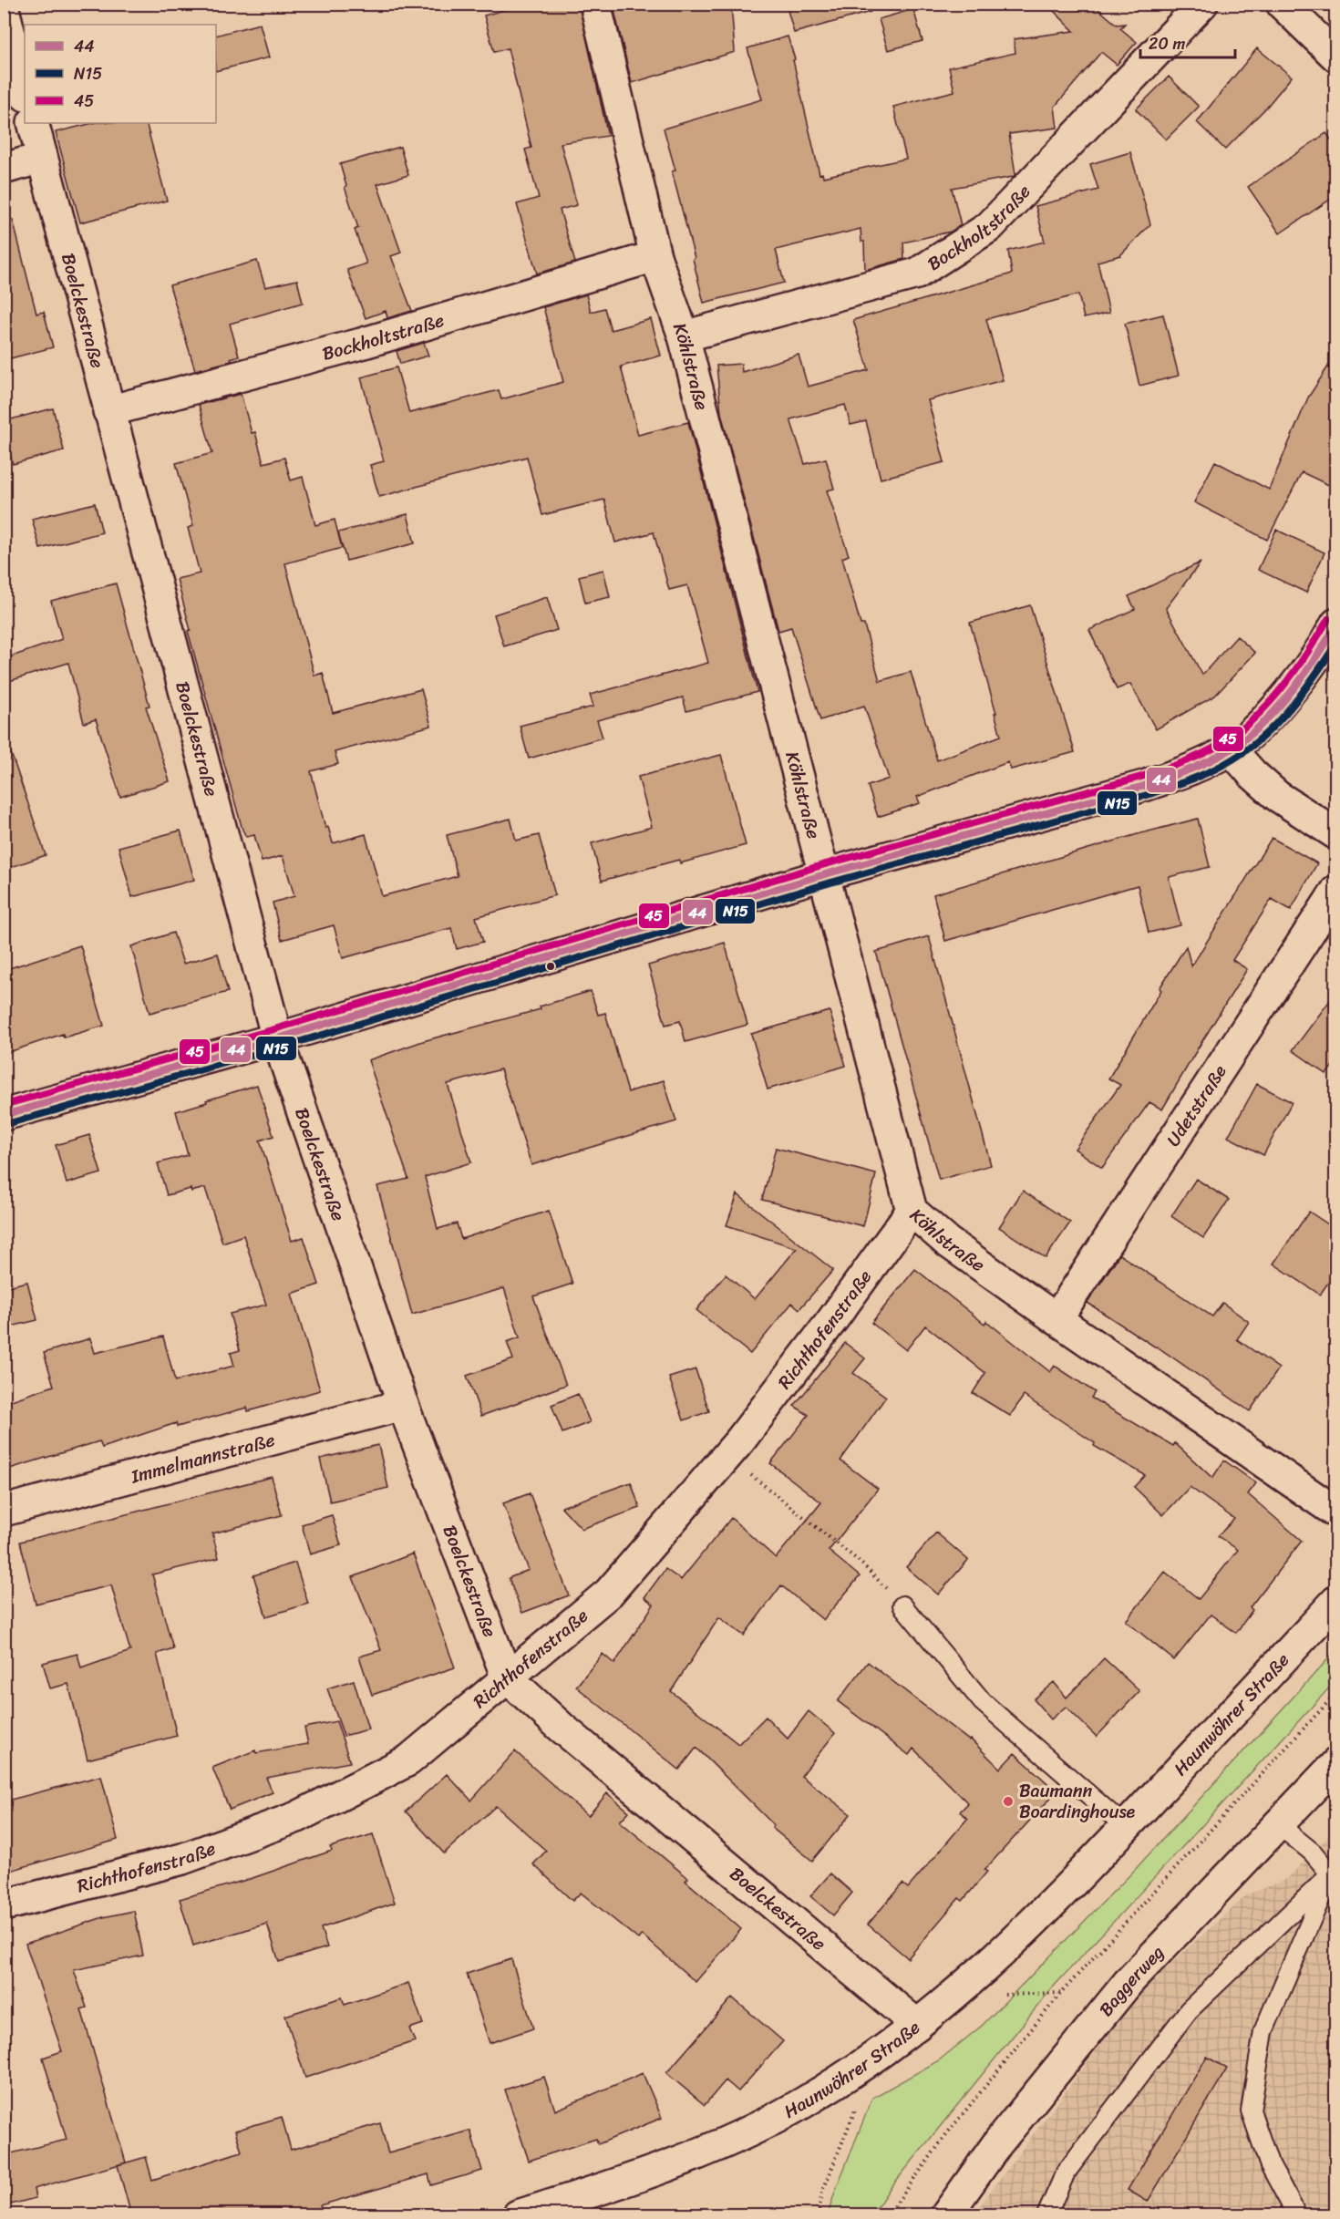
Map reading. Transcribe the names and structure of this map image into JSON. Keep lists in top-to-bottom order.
{
  "streets": {
    "street": [
      "Bockholtstraße",
      "Boelckestraße",
      "Köhlstraße",
      "Udetstraße",
      "Richthofenstraße",
      "Immelmannstraße",
      "Haunwöhrer Straße",
      "Baggerweg"
    ]
  },
  "crossings": [
    ["Bockholtstraße", "Boelckestraße"],
    ["Bockholtstraße", "Köhlstraße"],
    ["Boelckestraße", "Richthofenstraße"],
    ["Boelckestraße", "Immelmannstraße"],
    ["Boelckestraße", "Haunwöhrer Straße"],
    ["Köhlstraße", "Udetstraße"],
    ["Köhlstraße", "Richthofenstraße"]
  ],
  "places": ["Baumann Boardinghouse"],
  "lines": ["transit line 45", "transit line 44", "transit line N15"],
  "legend": ["44", "N15", "45"],
  "scale_bar": "20 m"
}
